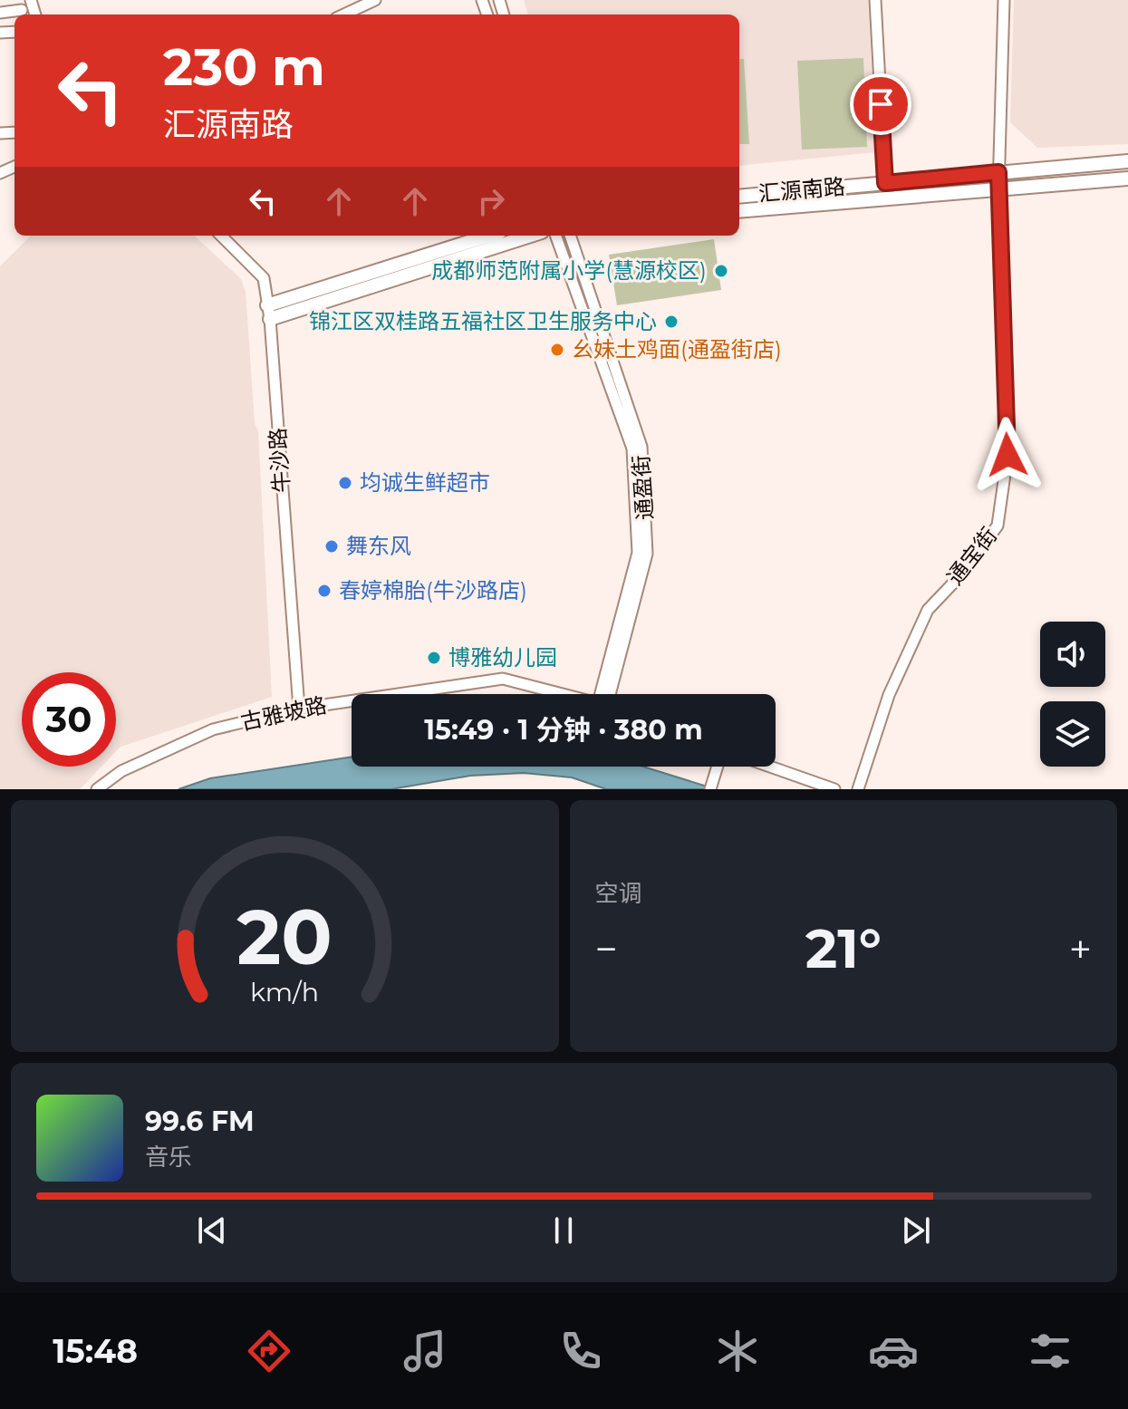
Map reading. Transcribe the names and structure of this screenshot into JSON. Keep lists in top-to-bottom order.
{
  "streets": {
    "street": [
      "汇源南路",
      "牛沙路",
      "通盈街",
      "通宝街",
      "古雅坡路"
    ]
  },
  "crossings": [
    ["汇源南路", "通宝街"],
    ["牛沙路", "古雅坡路"]
  ],
  "places": [
    "成都师范附属小学(慧源校区)",
    "锦江区双桂路五福社区卫生服务中心",
    "幺妹土鸡面(通盈街店)",
    "均诚生鲜超市",
    "舞东风",
    "春婷棉胎(牛沙路店)",
    "博雅幼儿园"
  ],
  "page": {
    "turn": ["230 m", "汇源南路"],
    "limit": "30",
    "trip": "15:49 · 1 分钟 · 380 m",
    "tile": "空调",
    "heat": ["−", "21°", "+"],
    "song": ["99.6 FM", "音乐"],
    "tabs": "15:48",
    "gauge": ["20", "km/h"]
  }
}
